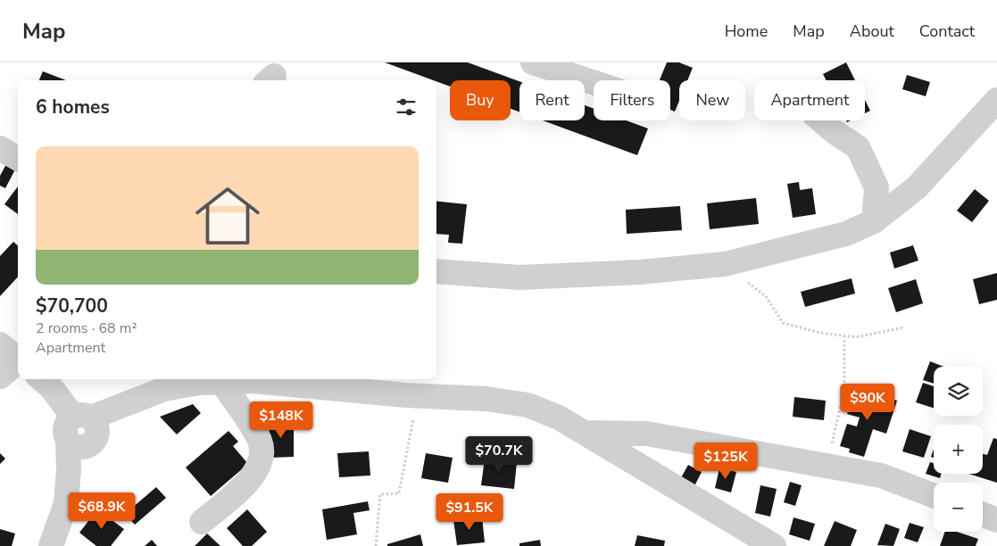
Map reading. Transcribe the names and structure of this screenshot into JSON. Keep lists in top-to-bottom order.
{
  "page": {
    "header": "Map",
    "nav": [
      "Home",
      "Map",
      "About",
      "Contact"
    ],
    "chip": [
      "Buy",
      "Rent",
      "Filters",
      "New",
      "Apartment"
    ],
    "heading": "6 homes",
    "list": [
      {
        "name": "$70,700",
        "note": "2 rooms · 68 m² · Apartment"
      }
    ],
    "map_buttons": ["+", "−"],
    "price": [
      "$90K",
      "$148K",
      "$70.7K",
      "$125K",
      "$68.9K",
      "$91.5K"
    ]
  }
}
